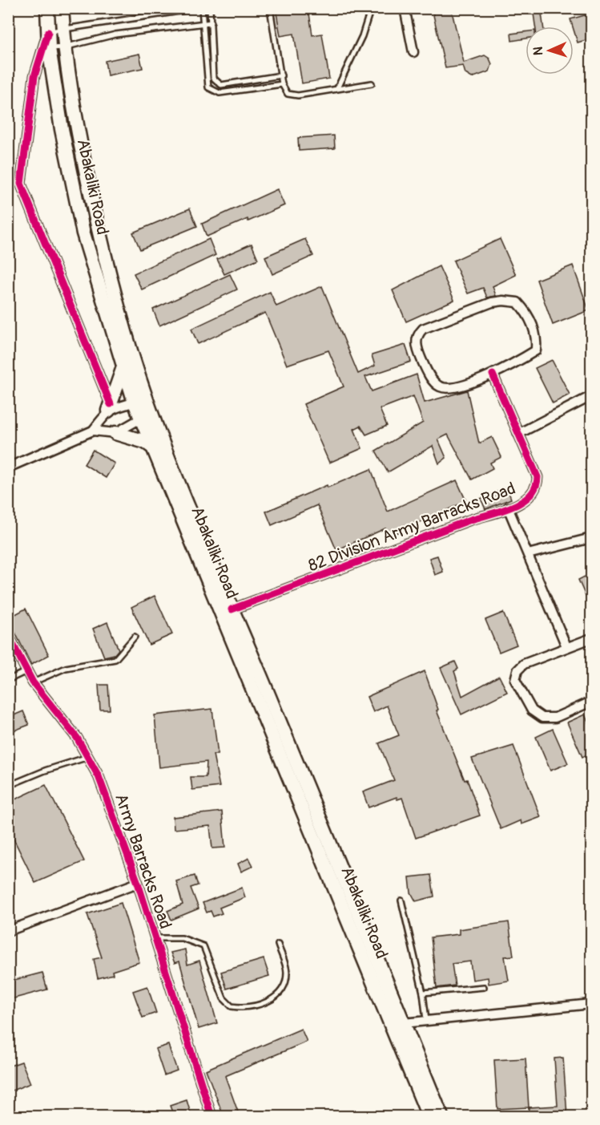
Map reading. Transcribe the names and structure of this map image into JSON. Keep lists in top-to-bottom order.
{
  "streets": {
    "main road": ["Abakaliki Road"],
    "street": ["82 Division Army Barracks Road", "Army Barracks Road"]
  },
  "crossings": [
    ["Abakaliki Road", "82 Division Army Barracks Road"]
  ],
  "north": "left"
}
